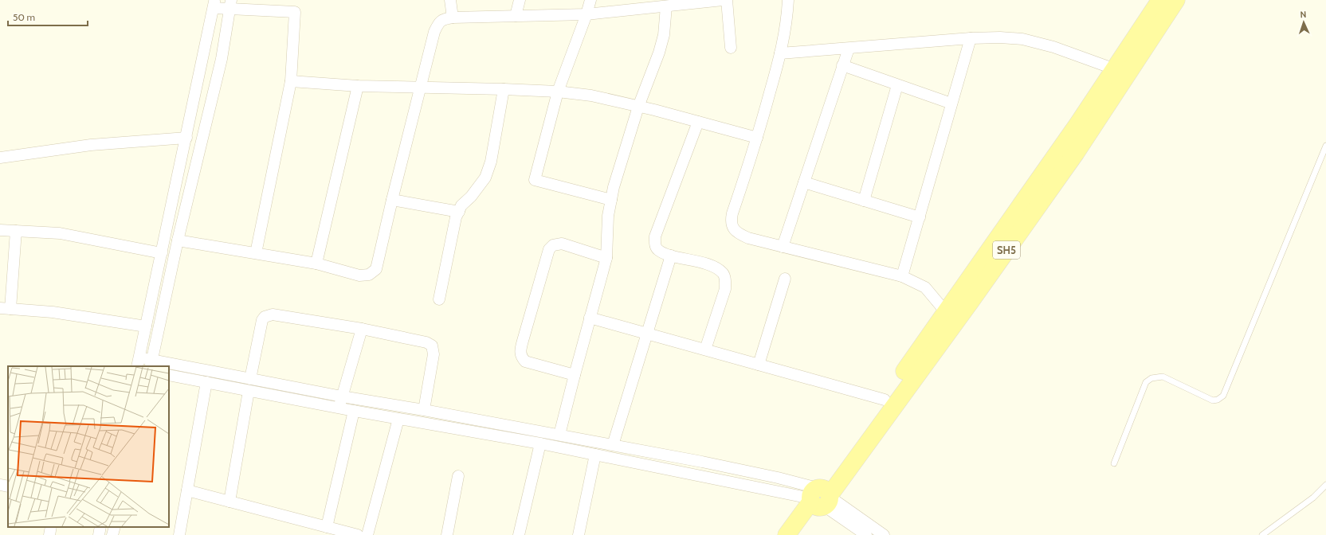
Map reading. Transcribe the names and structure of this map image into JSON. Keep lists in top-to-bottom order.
{
  "streets": {
    "main road": ["SH5"]
  },
  "scale_bar": "50 m",
  "north": "top"
}
